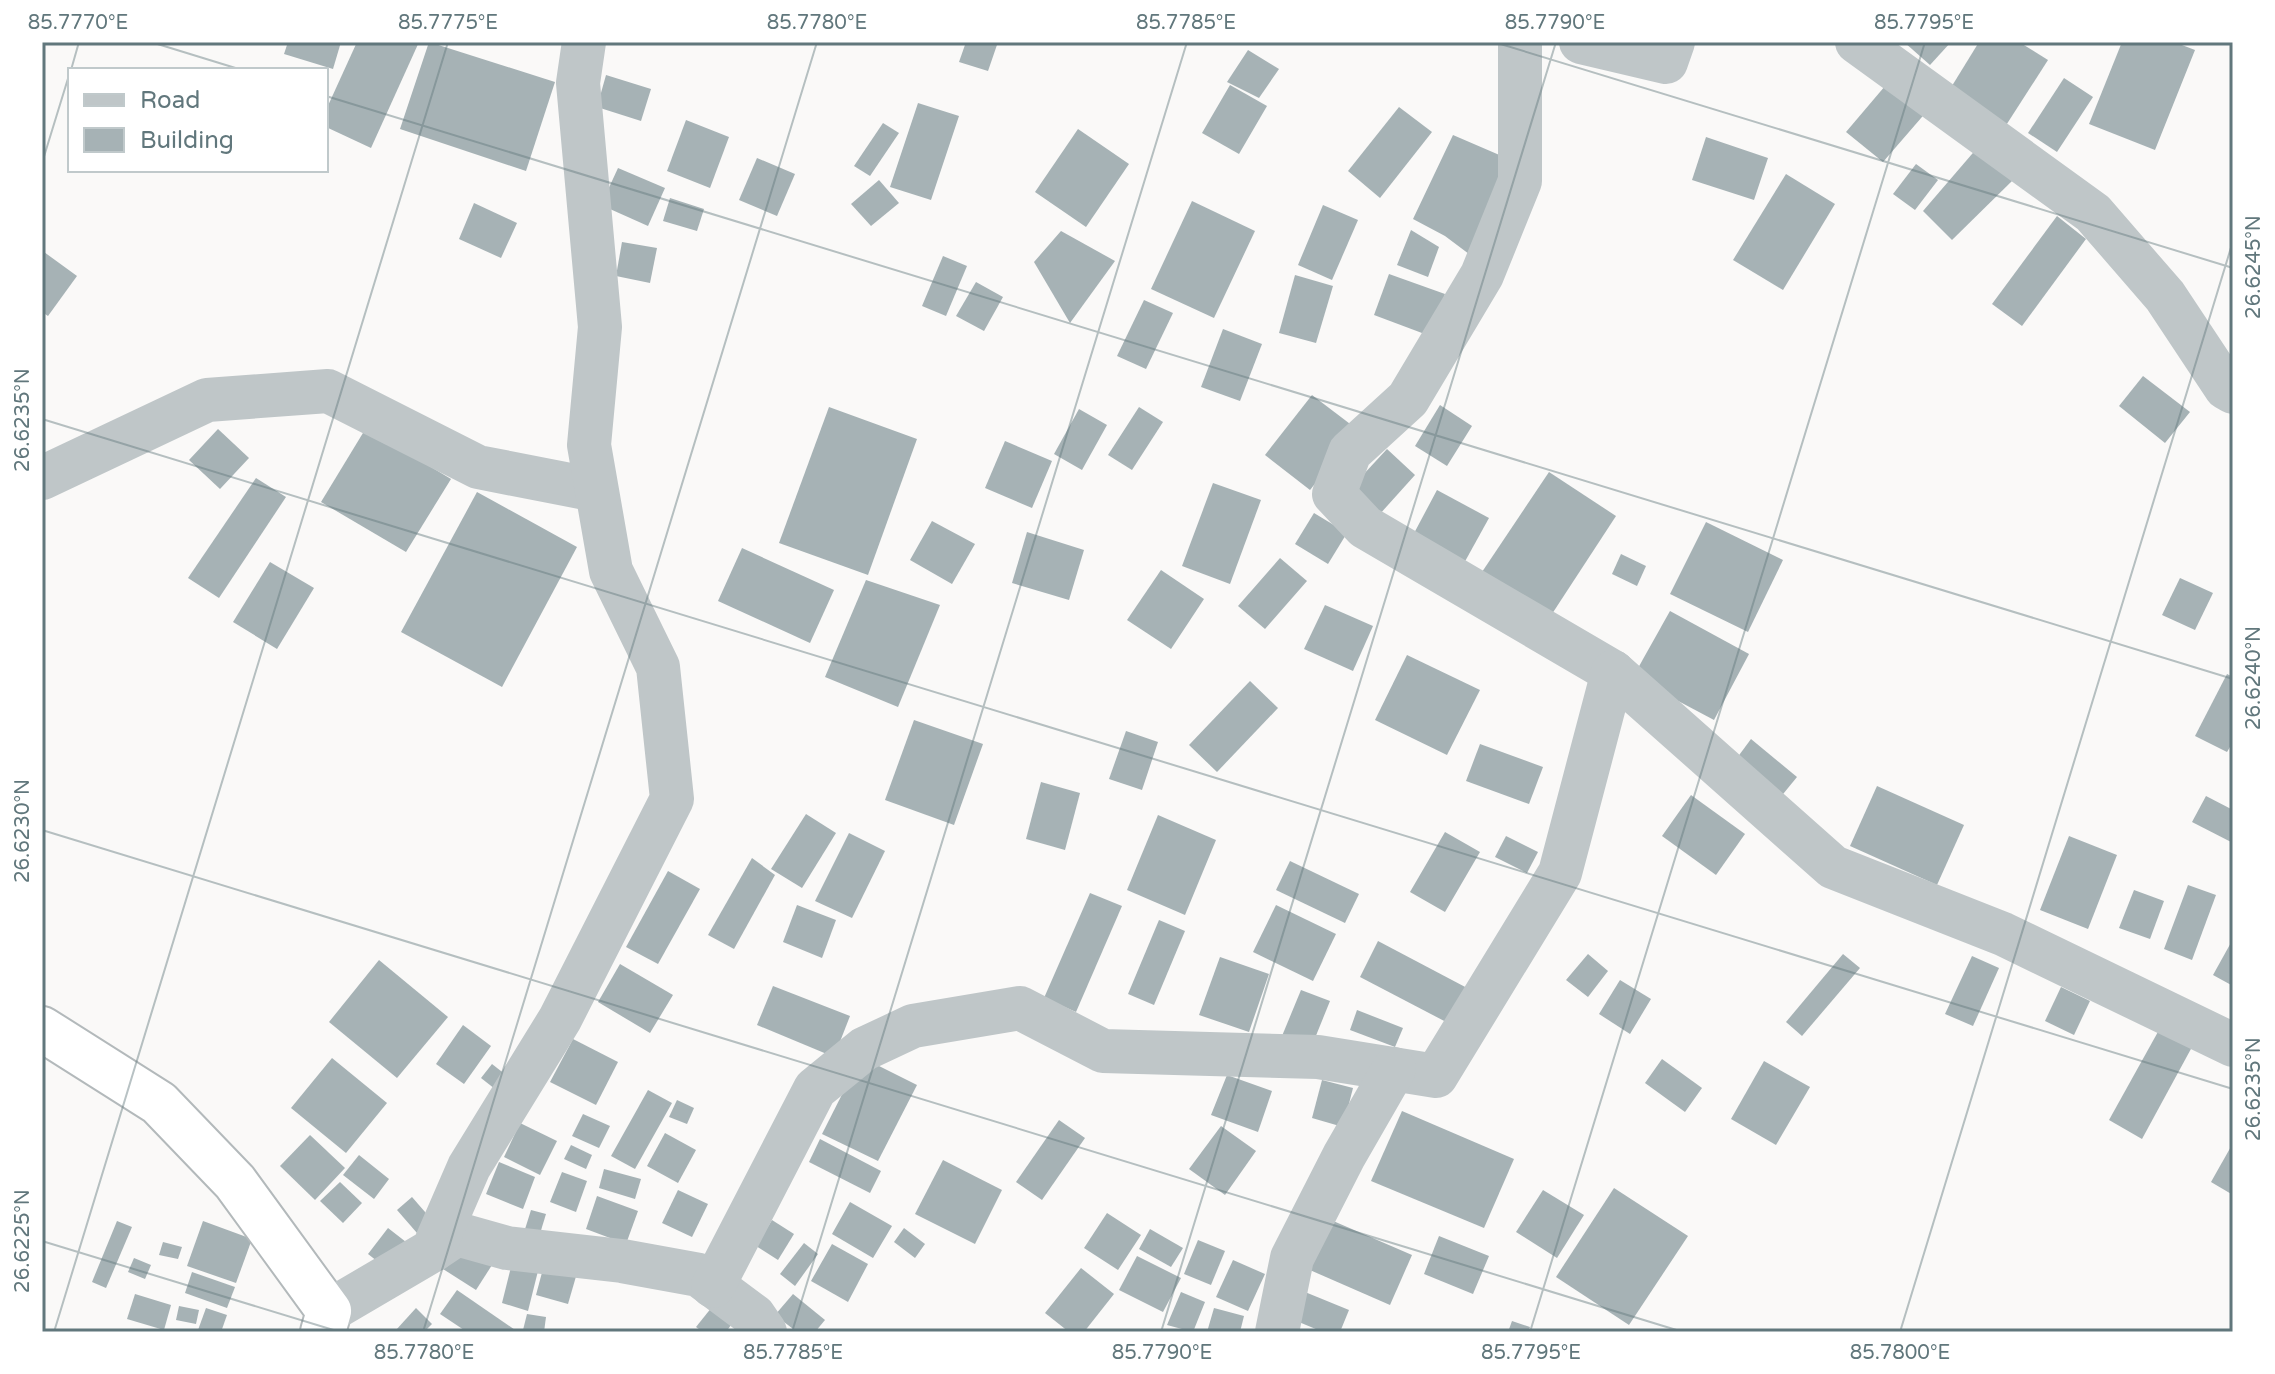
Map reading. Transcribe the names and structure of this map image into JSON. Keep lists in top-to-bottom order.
{
  "legend": ["Road", "Building"],
  "coordinates": [
    "85.7770°E",
    "85.7775°E",
    "85.7780°E",
    "85.7785°E",
    "85.7790°E",
    "85.7795°E",
    "26.6245°N",
    "26.6235°N",
    "26.6240°N",
    "26.6230°N",
    "26.6225°N",
    "85.7800°E"
  ]
}
